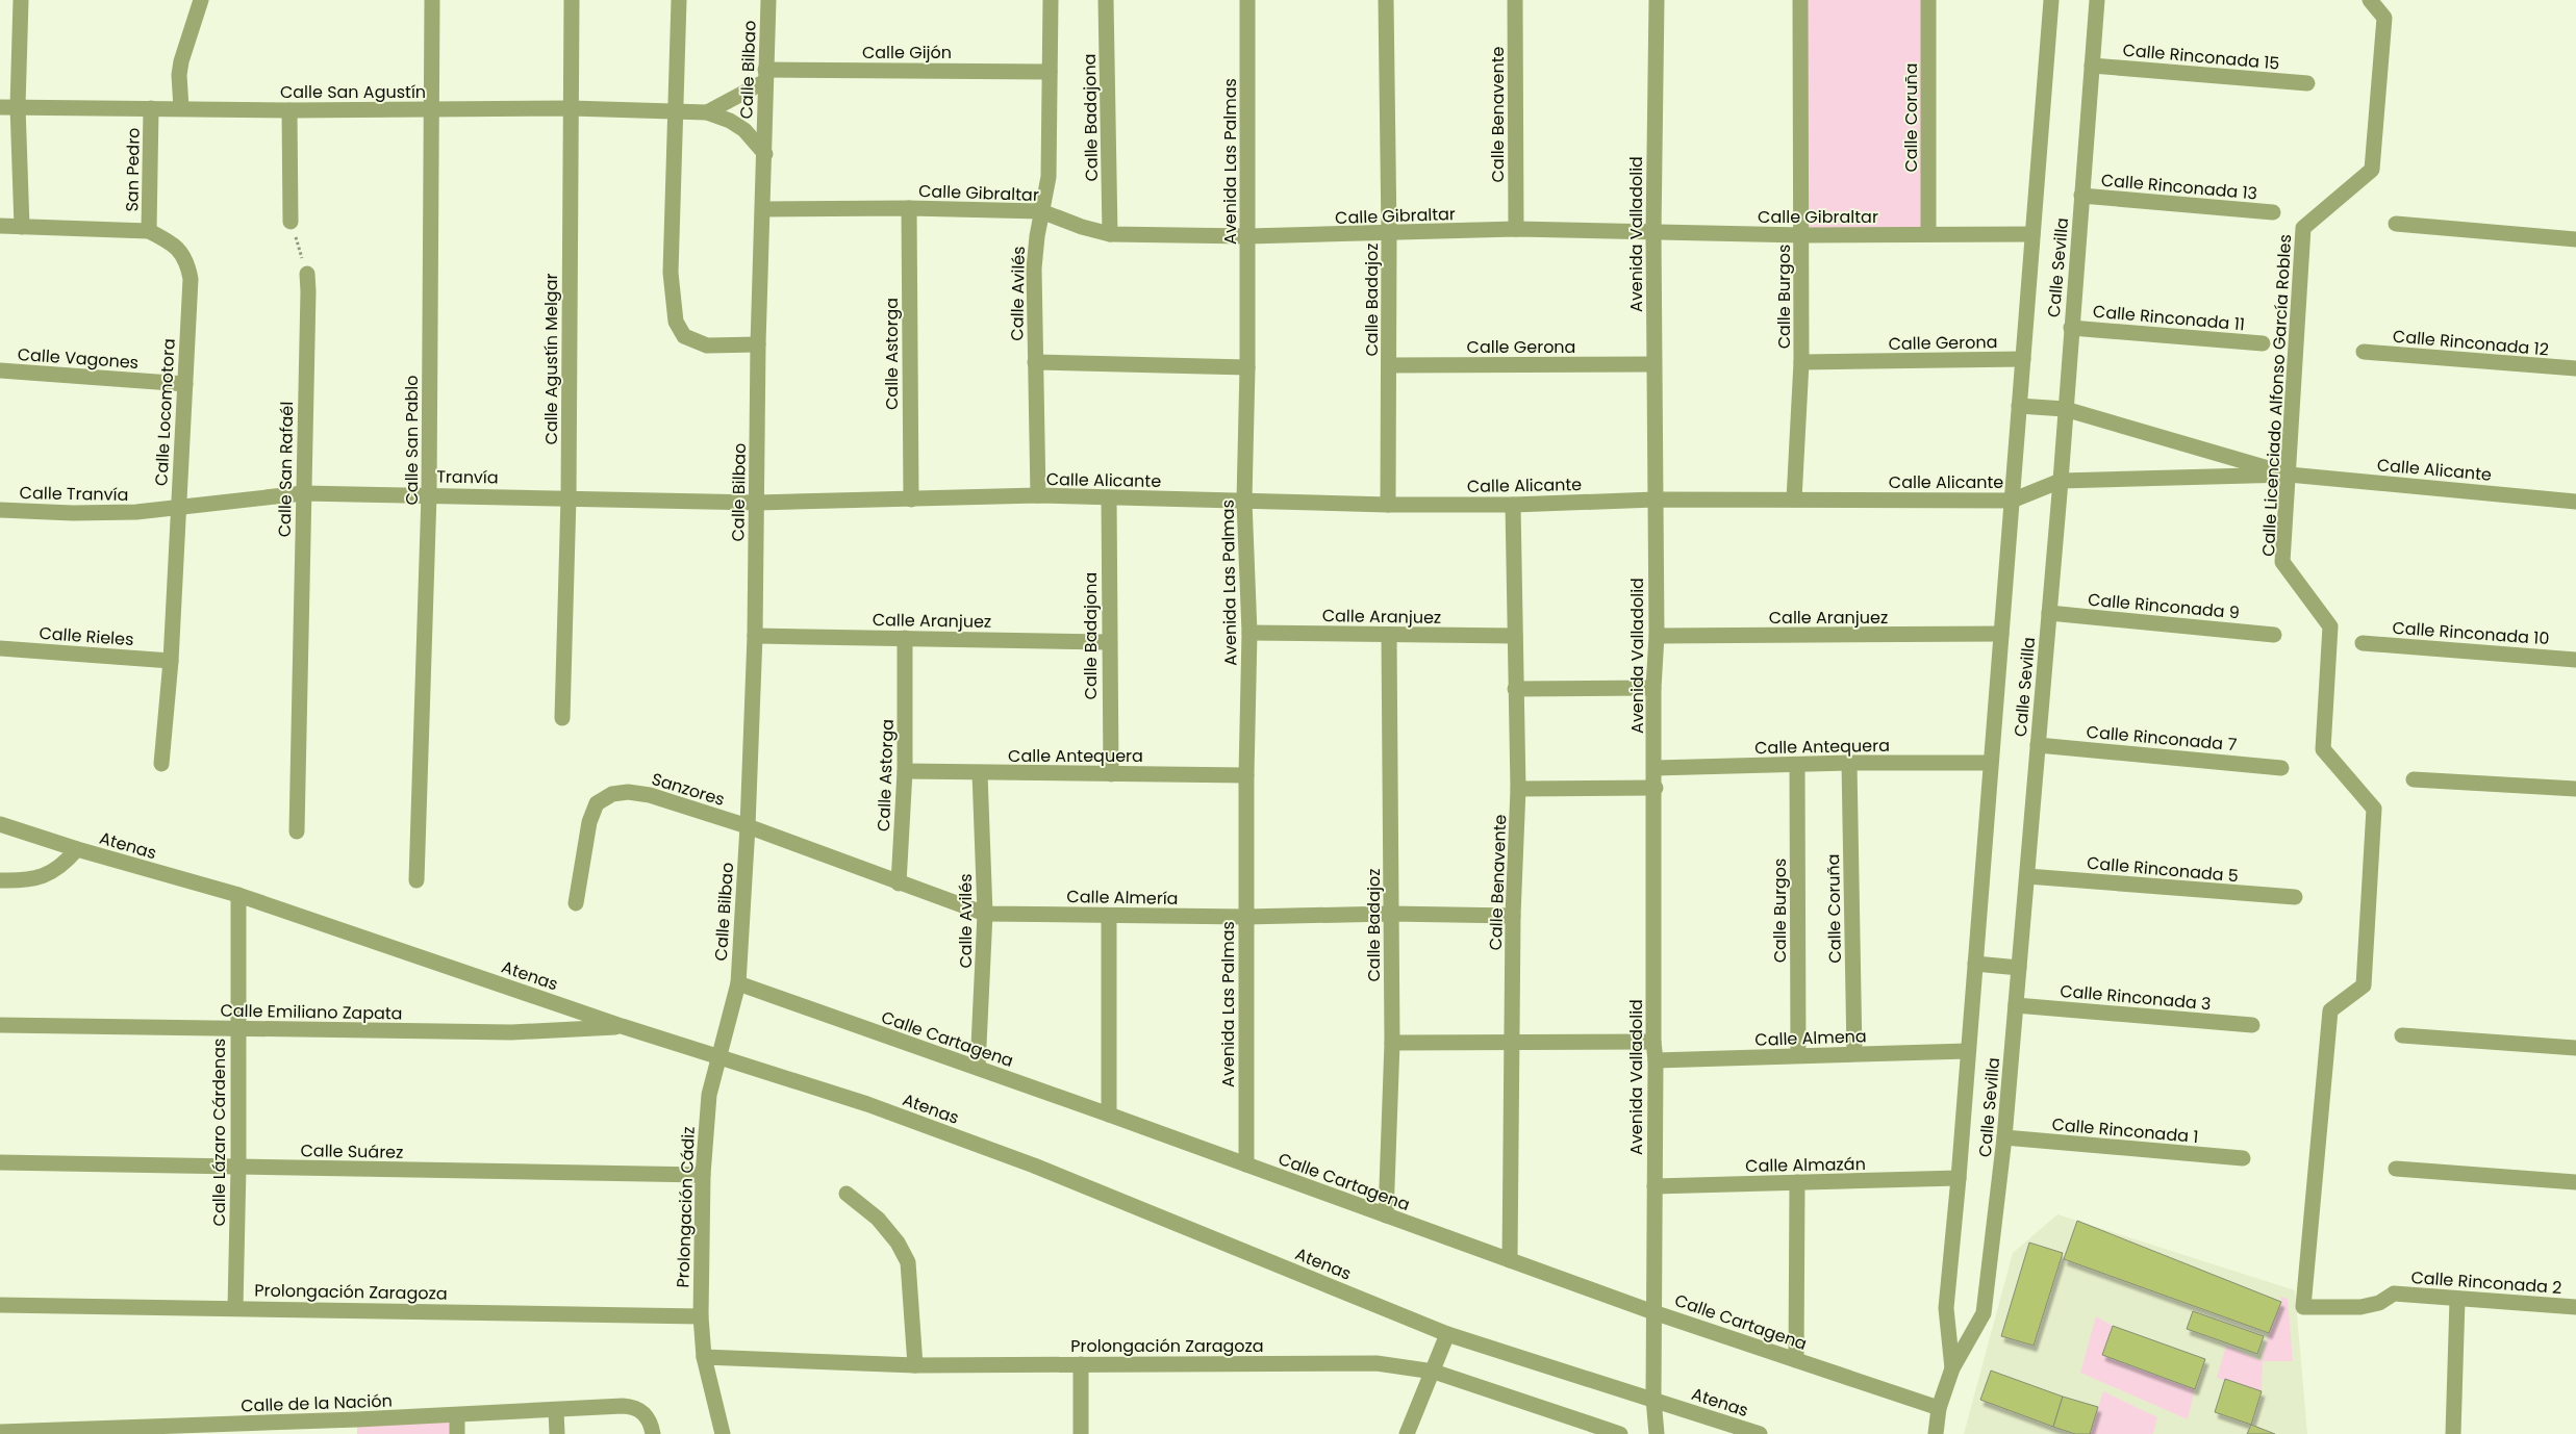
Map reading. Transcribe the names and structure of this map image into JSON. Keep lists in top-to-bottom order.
{
  "streets": {
    "street": [
      "Calle Gijón",
      "Calle Rinconada 15",
      "Calle Bilbao",
      "Calle San Agustín",
      "Calle Benavente",
      "Calle Badajona",
      "Calle Coruña",
      "Avenida Las Palmas",
      "San Pedro",
      "Calle Rinconada 13",
      "Calle Gibraltar",
      "Avenida Valladolid",
      "Calle Sevilla",
      "Calle Avilés",
      "Calle Burgos",
      "Calle Badajoz",
      "Calle Rinconada 11",
      "Calle Gerona",
      "Calle Rinconada 12",
      "Calle Astorga",
      "Calle Vagones",
      "Calle Agustín Melgar",
      "Calle Licenciado Alfonso García Robles",
      "Calle Locomotora",
      "Calle San Pablo",
      "Calle San Rafaél",
      "Calle Alicante",
      "Tranvía",
      "Calle Tranvía",
      "Calle Rinconada 9",
      "Calle Aranjuez",
      "Calle Rinconada 10",
      "Calle Rieles",
      "Calle Rinconada 7",
      "Calle Antequera",
      "Sanzores",
      "Atenas",
      "Calle Rinconada 5",
      "Calle Almería",
      "Calle Rinconada 3",
      "Calle Emiliano Zapata",
      "Calle Almena",
      "Calle Cartagena",
      "Calle Rinconada 1",
      "Calle Lázaro Cárdenas",
      "Calle Suárez",
      "Calle Almazán",
      "Prolongación Cádiz",
      "Calle Rinconada 2",
      "Prolongación Zaragoza",
      "Calle de la Nación"
    ]
  },
  "crossings": [
    ["Calle Gijón", "Calle Bilbao"],
    ["Calle Gijón", "Calle Avilés"],
    ["Calle Rinconada 15", "Calle Sevilla"],
    ["Calle Bilbao", "Calle San Agustín"],
    ["Calle Bilbao", "Calle Gibraltar"],
    ["Calle Bilbao", "Calle Alicante"],
    ["Calle Bilbao", "Tranvía"],
    ["Calle Bilbao", "Calle Aranjuez"],
    ["Calle Bilbao", "Sanzores"],
    ["Calle Bilbao", "Calle Almería"],
    ["Calle Bilbao", "Calle Cartagena"],
    ["Calle Bilbao", "Prolongación Cádiz"],
    ["Calle San Agustín", "San Pedro"],
    ["Calle San Agustín", "Calle Agustín Melgar"],
    ["Calle San Agustín", "Calle San Pablo"],
    ["Calle Benavente", "Calle Gibraltar"],
    ["Calle Benavente", "Calle Alicante"],
    ["Calle Benavente", "Calle Aranjuez"],
    ["Calle Benavente", "Calle Almería"],
    ["Calle Benavente", "Calle Cartagena"],
    ["Calle Badajona", "Calle Gibraltar"],
    ["Calle Badajona", "Calle Alicante"],
    ["Calle Badajona", "Calle Aranjuez"],
    ["Calle Badajona", "Calle Antequera"],
    ["Calle Coruña", "Calle Gibraltar"],
    ["Calle Coruña", "Calle Antequera"],
    ["Calle Coruña", "Calle Almena"],
    ["Avenida Las Palmas", "Calle Gibraltar"],
    ["Avenida Las Palmas", "Calle Alicante"],
    ["Avenida Las Palmas", "Calle Aranjuez"],
    ["Avenida Las Palmas", "Calle Antequera"],
    ["Avenida Las Palmas", "Calle Almería"],
    ["Avenida Las Palmas", "Calle Cartagena"],
    ["San Pedro", "Calle Locomotora"],
    ["Calle Rinconada 13", "Calle Sevilla"],
    ["Calle Gibraltar", "Avenida Valladolid"],
    ["Calle Gibraltar", "Calle Sevilla"],
    ["Calle Gibraltar", "Calle Avilés"],
    ["Calle Gibraltar", "Calle Burgos"],
    ["Calle Gibraltar", "Calle Badajoz"],
    ["Calle Gibraltar", "Calle Astorga"],
    ["Avenida Valladolid", "Calle Gerona"],
    ["Avenida Valladolid", "Calle Alicante"],
    ["Avenida Valladolid", "Calle Aranjuez"],
    ["Avenida Valladolid", "Calle Antequera"],
    ["Avenida Valladolid", "Atenas"],
    ["Avenida Valladolid", "Calle Almena"],
    ["Avenida Valladolid", "Calle Cartagena"],
    ["Avenida Valladolid", "Calle Almazán"],
    ["Calle Sevilla", "Calle Rinconada 11"],
    ["Calle Sevilla", "Calle Gerona"],
    ["Calle Sevilla", "Calle Alicante"],
    ["Calle Sevilla", "Calle Rinconada 9"],
    ["Calle Sevilla", "Calle Aranjuez"],
    ["Calle Sevilla", "Calle Rinconada 7"],
    ["Calle Sevilla", "Calle Antequera"],
    ["Calle Sevilla", "Calle Rinconada 5"],
    ["Calle Sevilla", "Calle Rinconada 3"],
    ["Calle Sevilla", "Calle Almena"],
    ["Calle Sevilla", "Calle Cartagena"],
    ["Calle Sevilla", "Calle Rinconada 1"],
    ["Calle Sevilla", "Calle Almazán"],
    ["Calle Avilés", "Calle Alicante"],
    ["Calle Avilés", "Calle Antequera"],
    ["Calle Avilés", "Calle Almería"],
    ["Calle Avilés", "Calle Cartagena"],
    ["Calle Burgos", "Calle Gerona"],
    ["Calle Burgos", "Calle Alicante"],
    ["Calle Burgos", "Calle Antequera"],
    ["Calle Burgos", "Calle Almena"],
    ["Calle Badajoz", "Calle Gerona"],
    ["Calle Badajoz", "Calle Alicante"],
    ["Calle Badajoz", "Calle Aranjuez"],
    ["Calle Badajoz", "Calle Almería"],
    ["Calle Badajoz", "Calle Cartagena"],
    ["Calle Astorga", "Calle Alicante"],
    ["Calle Astorga", "Calle Aranjuez"],
    ["Calle Astorga", "Calle Antequera"],
    ["Calle Astorga", "Calle Almería"],
    ["Calle Vagones", "Calle Locomotora"],
    ["Calle Agustín Melgar", "Tranvía"],
    ["Calle Licenciado Alfonso García Robles", "Calle Alicante"],
    ["Calle Licenciado Alfonso García Robles", "Calle Rinconada 2"],
    ["Calle Locomotora", "Tranvía"],
    ["Calle Locomotora", "Calle Tranvía"],
    ["Calle Locomotora", "Calle Rieles"],
    ["Calle San Pablo", "Tranvía"],
    ["Calle San Rafaél", "Tranvía"],
    ["Calle Alicante", "Tranvía"],
    ["Tranvía", "Calle Tranvía"],
    ["Sanzores", "Calle Almería"],
    ["Atenas", "Calle Emiliano Zapata"],
    ["Atenas", "Calle Lázaro Cárdenas"],
    ["Atenas", "Prolongación Cádiz"],
    ["Calle Emiliano Zapata", "Calle Lázaro Cárdenas"],
    ["Calle Cartagena", "Prolongación Cádiz"],
    ["Calle Lázaro Cárdenas", "Calle Suárez"],
    ["Calle Lázaro Cárdenas", "Prolongación Zaragoza"],
    ["Calle Suárez", "Prolongación Cádiz"],
    ["Prolongación Cádiz", "Prolongación Zaragoza"]
  ]
}
